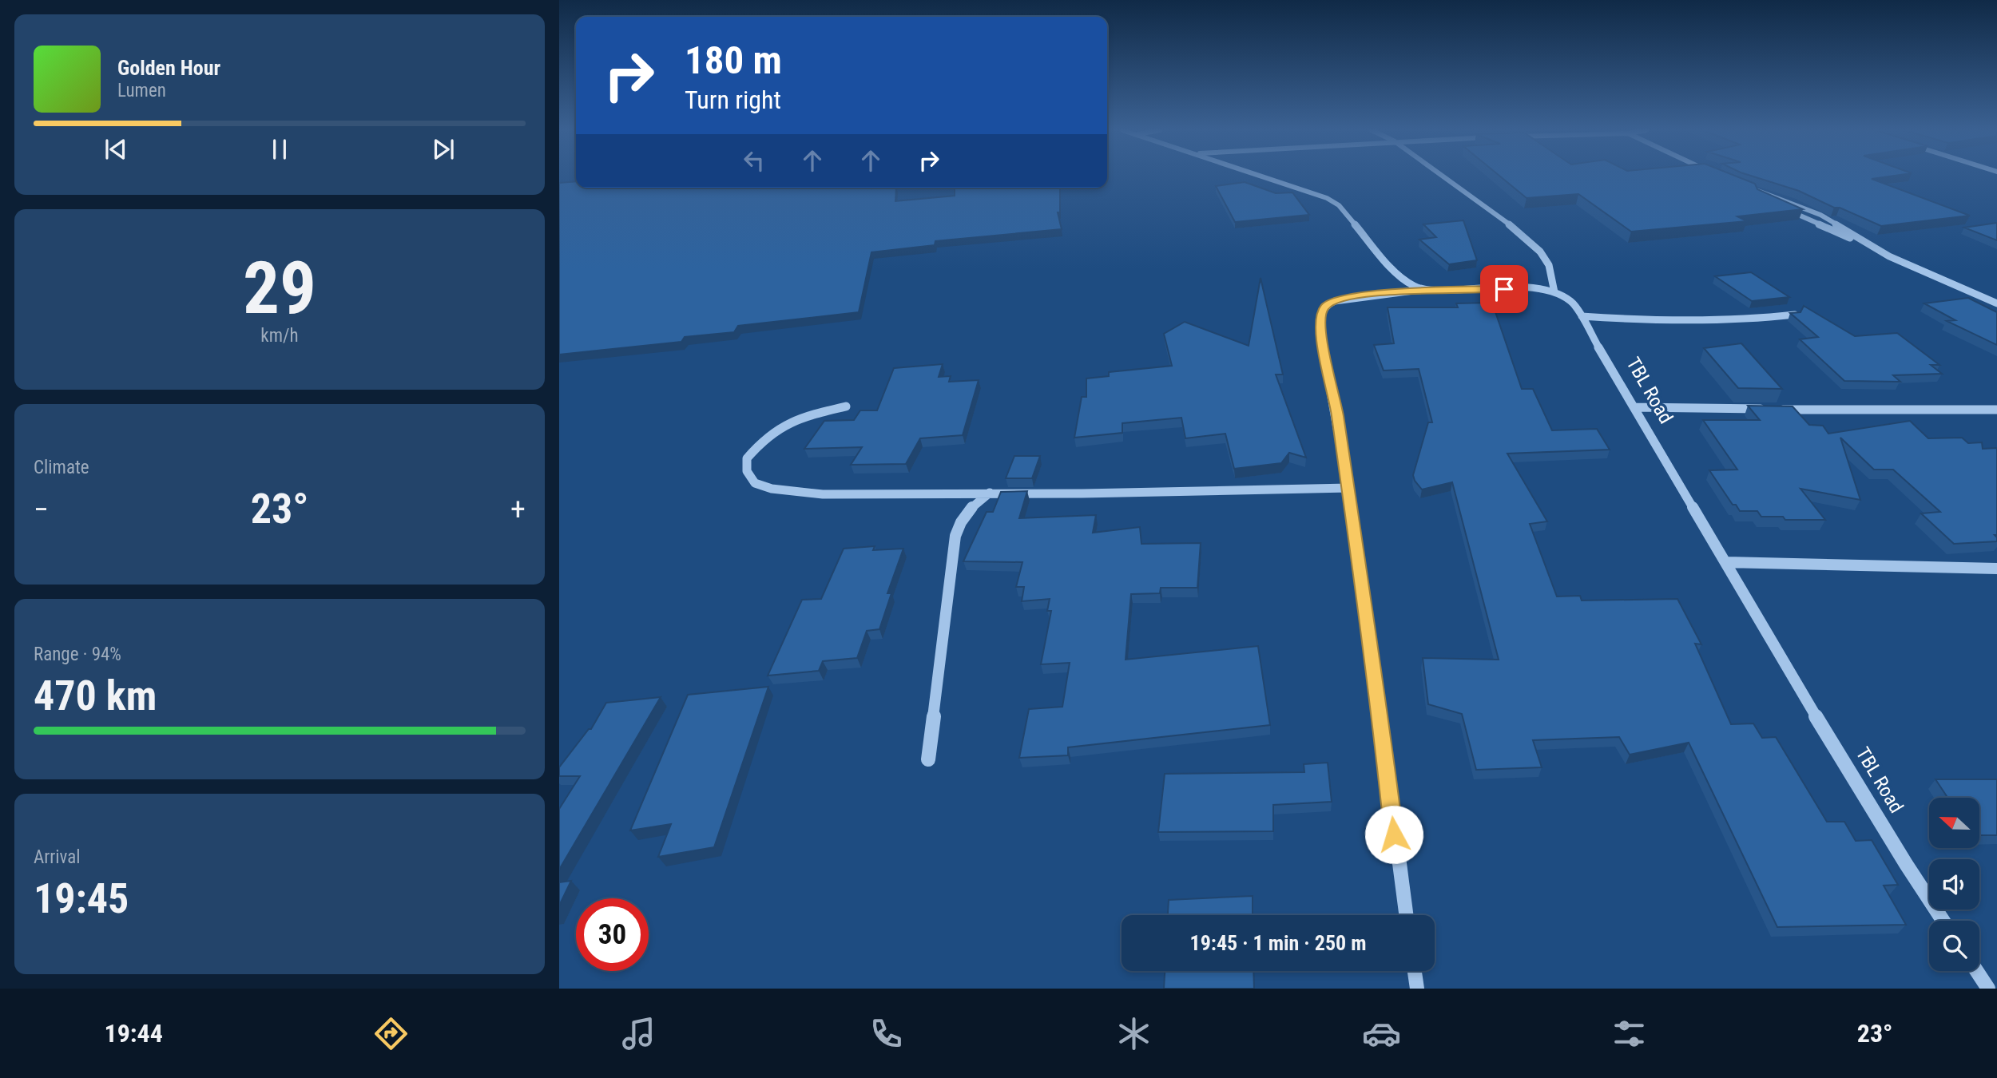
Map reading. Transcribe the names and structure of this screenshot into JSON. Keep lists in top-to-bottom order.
{
  "streets": {
    "street": ["TBL Road"]
  },
  "north": "left",
  "page": {
    "turn": ["180 m", "Turn right"],
    "song": ["Golden Hour", "Lumen"],
    "tile": [
      ["29", "km/h"],
      "Climate",
      ["Range · 94%", "470 km"],
      ["Arrival", "19:45"]
    ],
    "heat": ["−", "23°", "+"],
    "limit": "30",
    "trip": "19:45 · 1 min · 250 m",
    "tabs": ["19:44", "23°"]
  }
}
